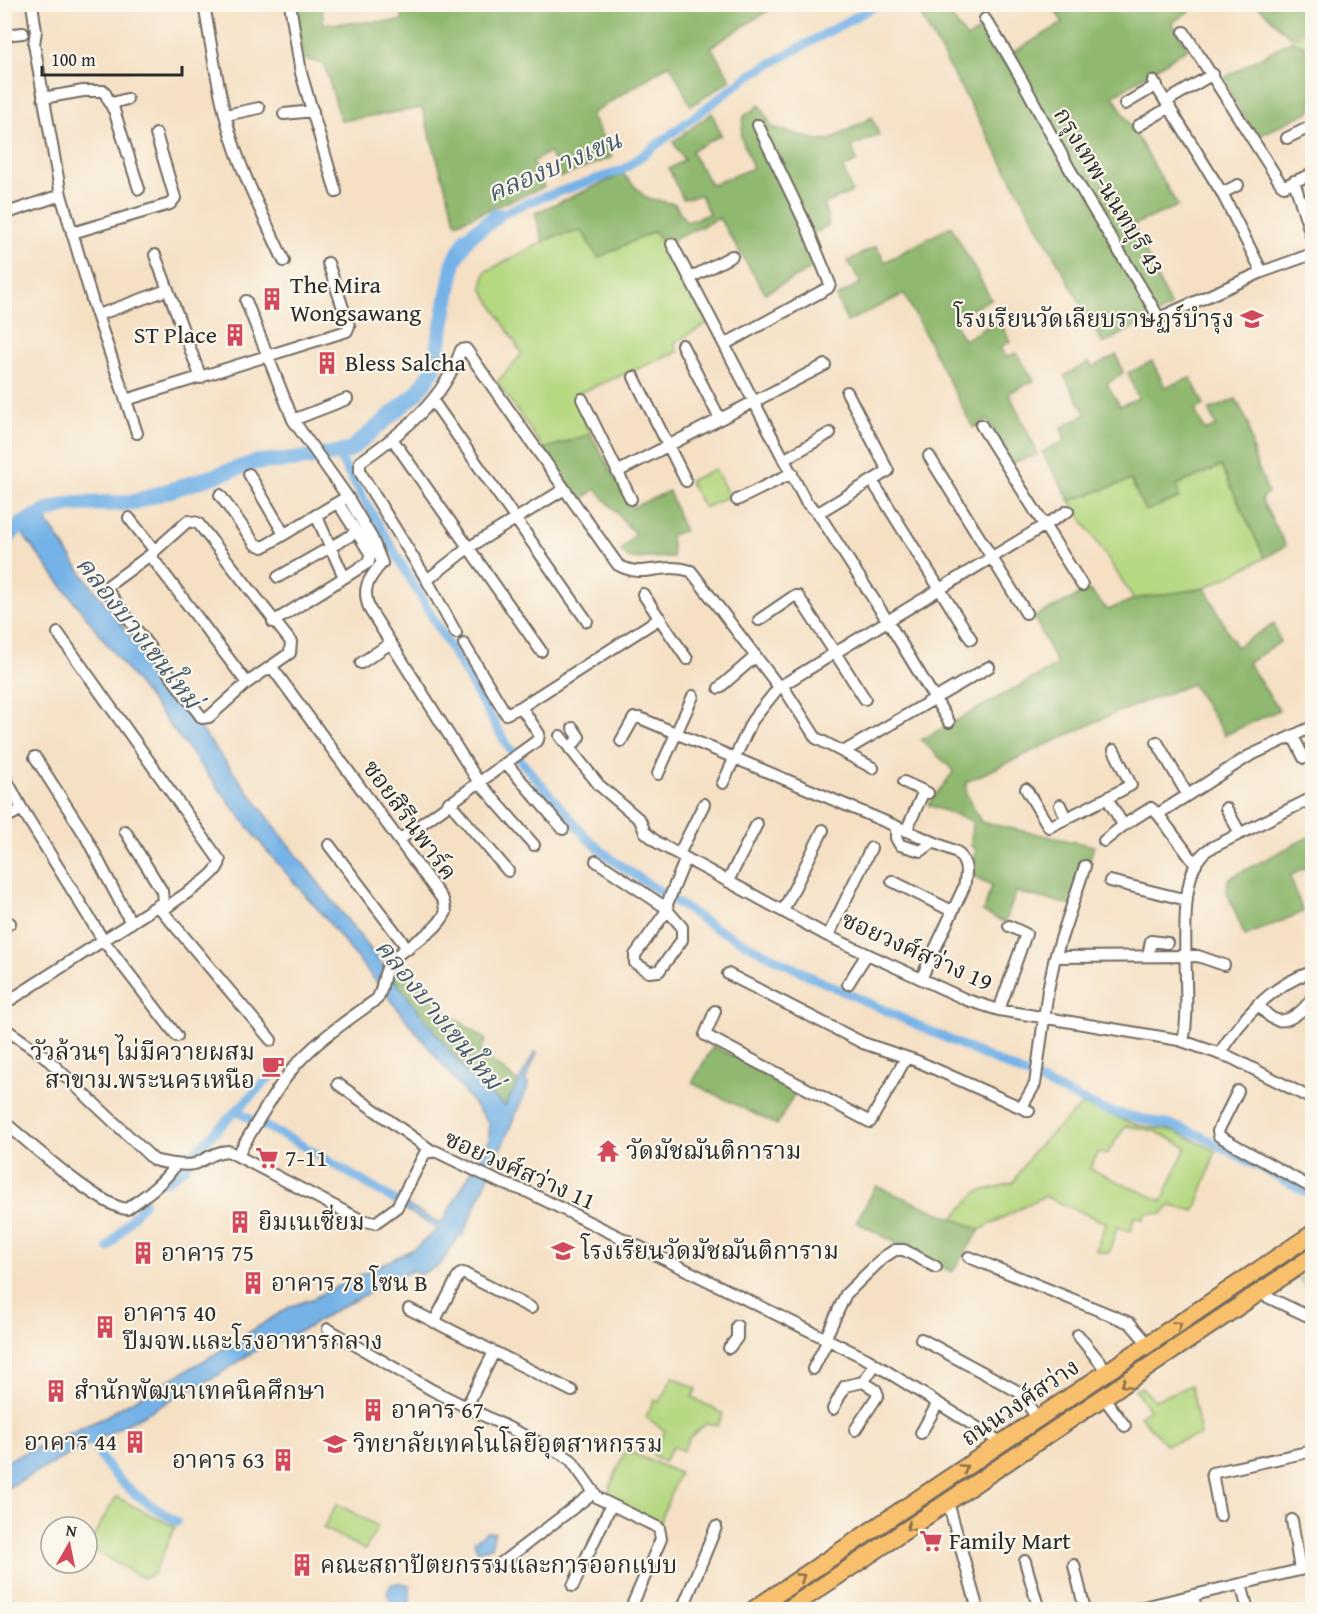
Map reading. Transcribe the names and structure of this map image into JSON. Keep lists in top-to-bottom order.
{
  "streets": {
    "main road": ["ถนนวงศ์สว่าง"],
    "street": [
      "กรุงเทพ-นนทบุรี 43",
      "ซอยสิรีนพาร์ค",
      "ซอยวงศ์สว่าง 19",
      "ซอยวงศ์สว่าง 11"
    ]
  },
  "crossings": [
    ["ซอยสิรีนพาร์ค", "ซอยวงศ์สว่าง 11"],
    ["ซอยวงศ์สว่าง 11", "ถนนวงศ์สว่าง"]
  ],
  "water": ["คลองบางเขน", "คลองบางเขนใหม่"],
  "places": {
    "building": [
      "The Mira Wongsawang",
      "ST Place",
      "Bless Salcha",
      "ยิมเนเซี่ยม",
      "อาคาร 75",
      "อาคาร 78 โซน B",
      "อาคาร 40 ปีมจพ.และโรงอาหารกลาง",
      "สำนักพัฒนาเทคนิคศึกษา",
      "อาคาร 67",
      "อาคาร 44",
      "อาคาร 63",
      "คณะสถาปัตยกรรมและการออกแบบ"
    ],
    "school or university": ["โรงเรียนวัดเลียบราษฏร์บำรุง", "โรงเรียนวัดมัชฌันติการาม", "วิทยาลัยเทคโนโลยีอุตสาหกรรม"],
    "cafe": ["วัวล้วนๆ ไม่มีควายผสม สาขาม.พระนครเหนือ"],
    "temple": ["วัดมัชฌันติการาม"],
    "supermarket": ["7-11", "Family Mart"]
  },
  "scale_bar": "100 m",
  "north": "top"
}
